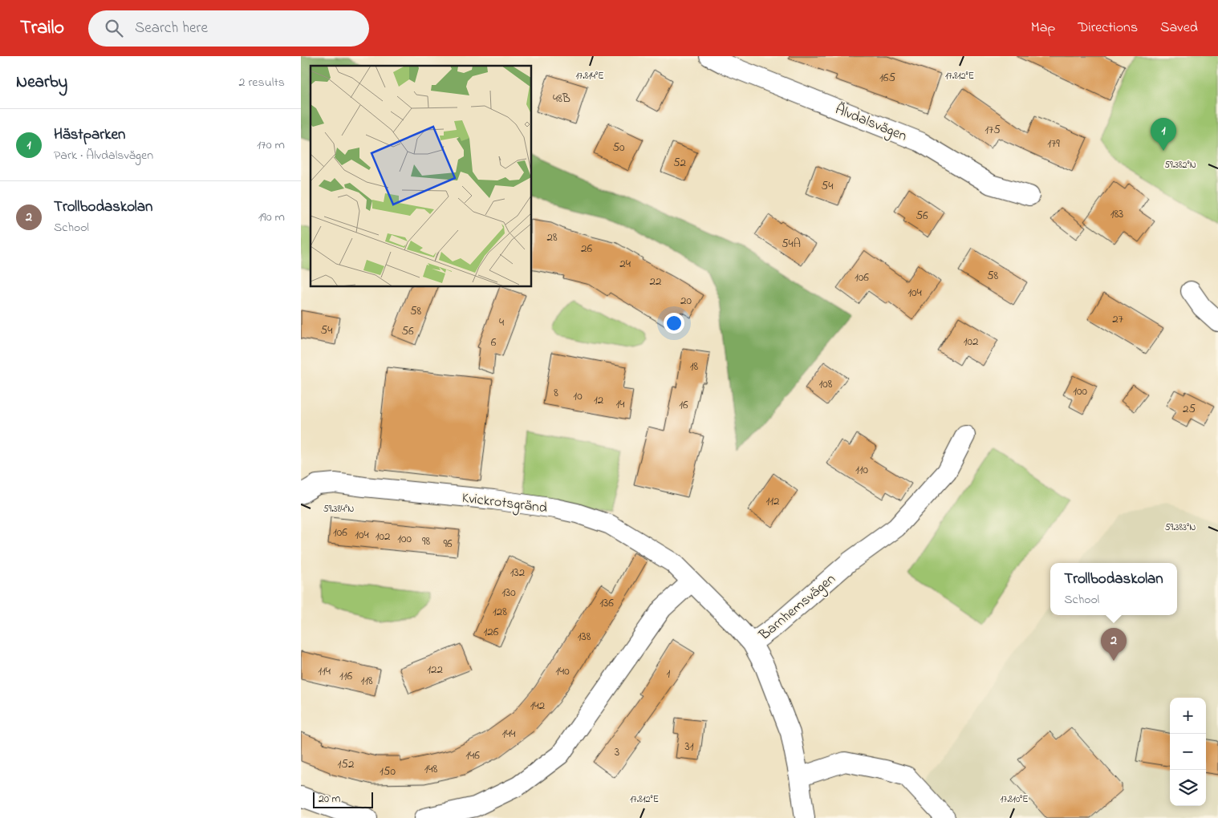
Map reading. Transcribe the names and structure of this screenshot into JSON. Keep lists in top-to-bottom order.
{
  "streets": {
    "street": ["Älvdalsvägen", "Kvickrotsgränd", "Barnhemsvägen"]
  },
  "crossings": [
    ["Kvickrotsgränd", "Barnhemsvägen"]
  ],
  "house_numbers": [
    "165",
    "48B",
    "175",
    "179",
    "50",
    "52",
    "54",
    "183",
    "56",
    "28",
    "54A",
    "26",
    "24",
    "58",
    "106",
    "22",
    "104",
    "20",
    "58",
    "27",
    "4",
    "54",
    "56",
    "102",
    "6",
    "18",
    "108",
    "100",
    "8",
    "10",
    "12",
    "14",
    "16",
    "25",
    "110",
    "112",
    "106",
    "104",
    "102",
    "100",
    "98",
    "96",
    "132",
    "130",
    "136",
    "128",
    "126",
    "138",
    "122",
    "114",
    "140",
    "1",
    "116",
    "118",
    "142",
    "144",
    "31",
    "3",
    "146",
    "152",
    "148",
    "150"
  ],
  "scale_bar": "20 m",
  "page": {
    "header": "Trailo",
    "search": "Search here",
    "nav": ["Map", "Directions", "Saved"],
    "heading": ["Nearby", "2 results"],
    "list": [
      {
        "mark": "1",
        "name": "Hästparken",
        "note": "Park · Älvdalsvägen",
        "value": "170 m"
      },
      {
        "mark": "2",
        "name": "Trollbodaskolan",
        "note": "School",
        "value": "190 m"
      }
    ],
    "pins": ["1", "2"],
    "popup": ["Trollbodaskolan", "School"],
    "map_buttons": ["+", "−"],
    "scale": "20 m"
  },
  "coordinates": [
    "17.812°E",
    "17.814°E",
    "59.382°N",
    "59.384°N",
    "59.383°N",
    "17.810°E"
  ]
}
